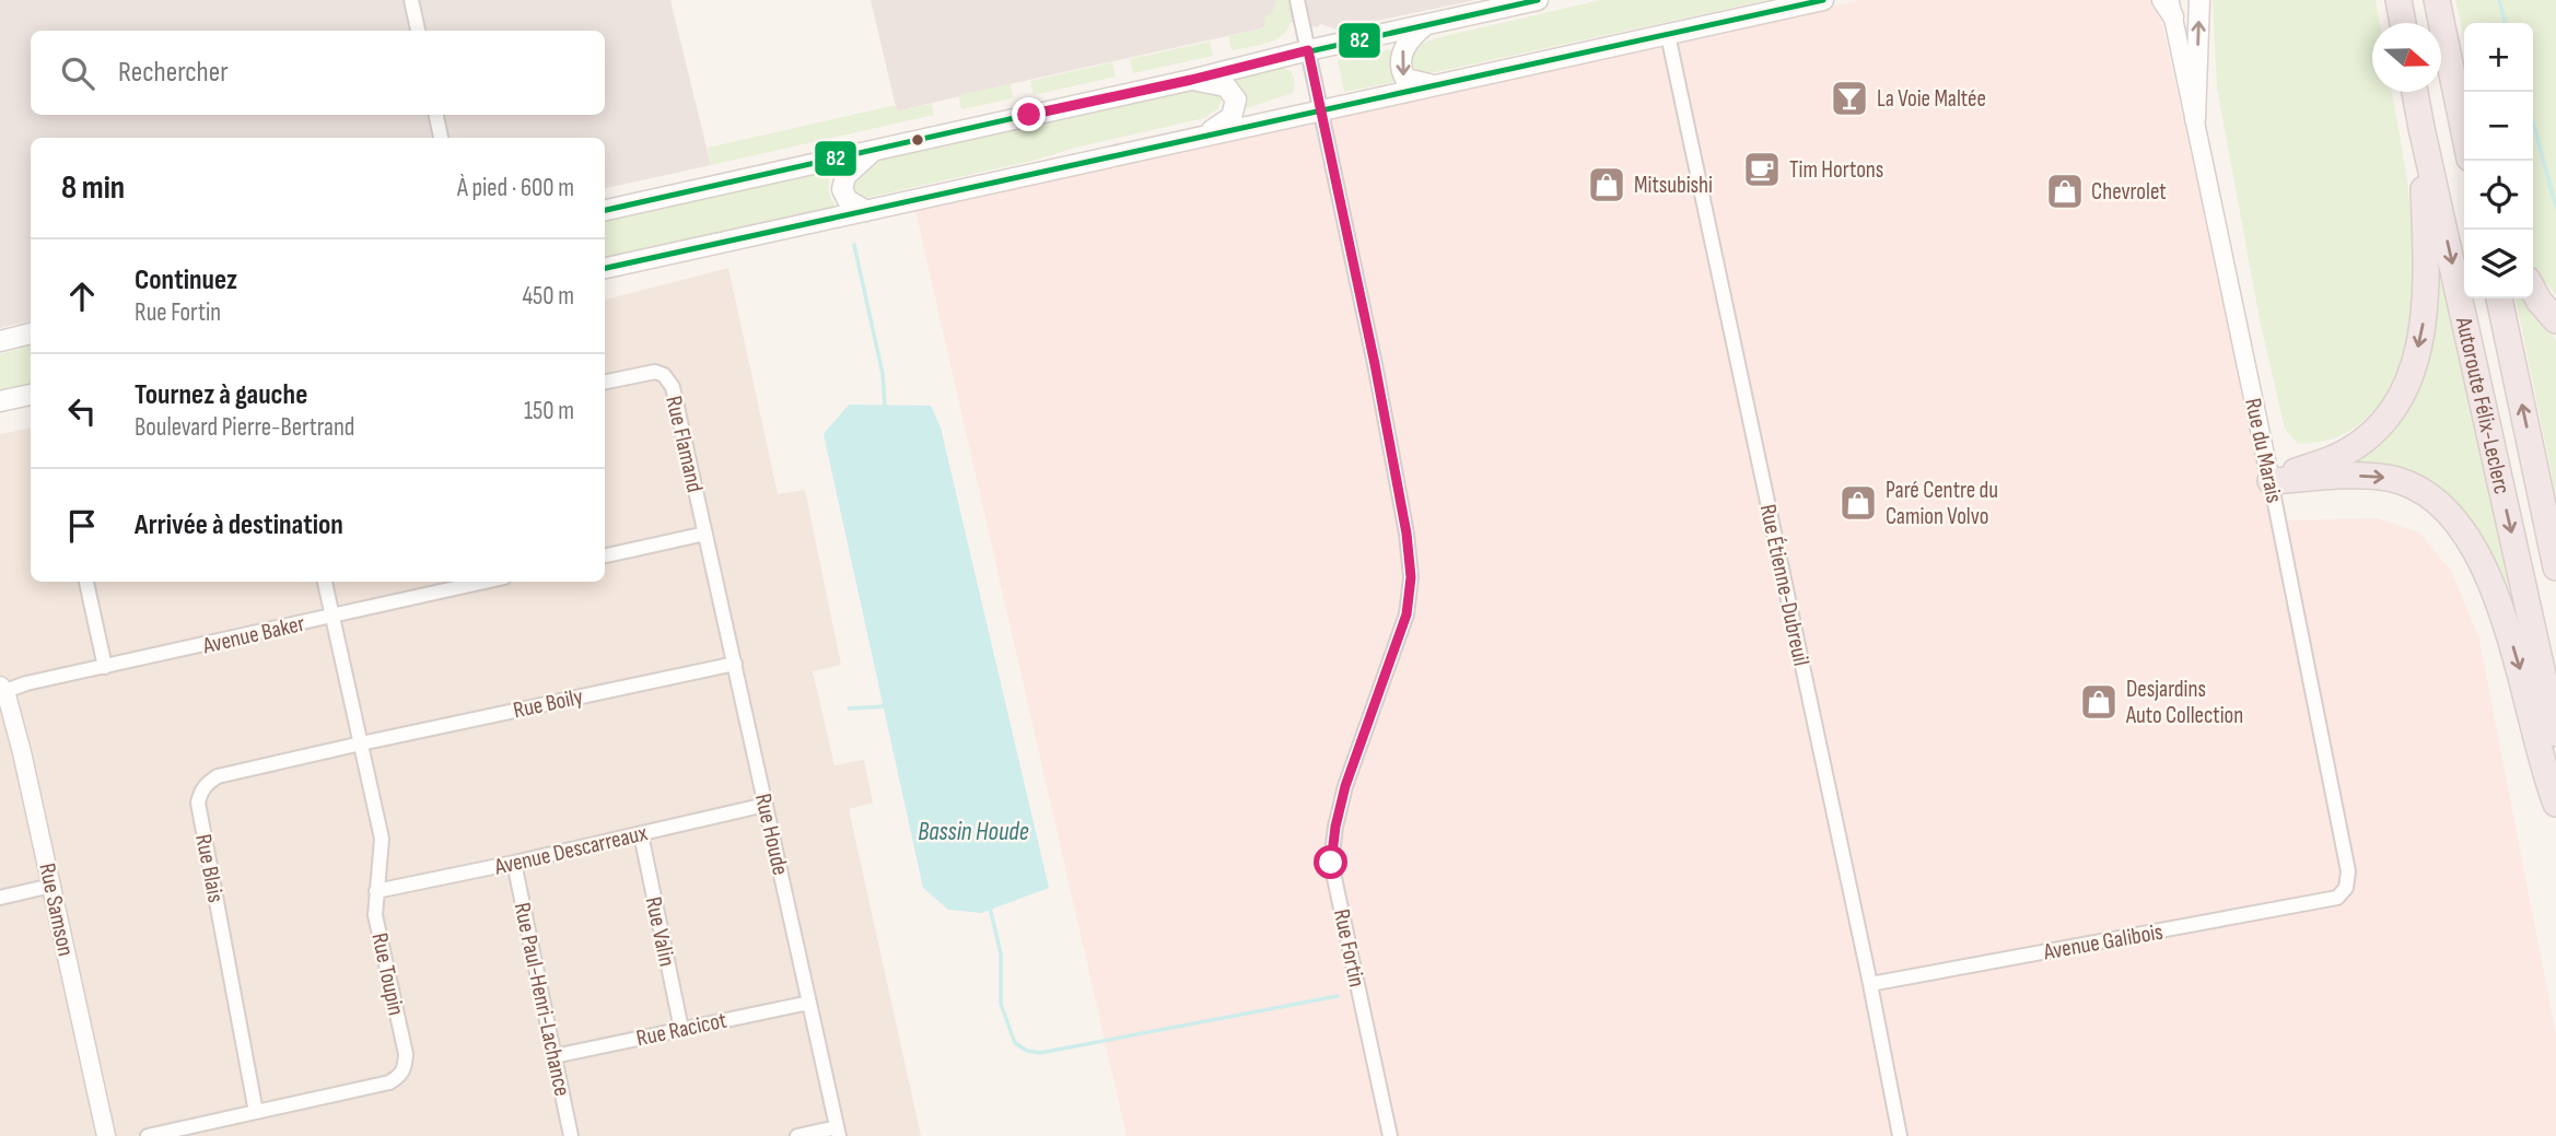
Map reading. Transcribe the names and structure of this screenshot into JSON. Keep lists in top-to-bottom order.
{
  "streets": {
    "highway": ["Autoroute Félix-Leclerc"],
    "street": [
      "Rue Flamand",
      "Rue du Marais",
      "Rue Étienne-Dubreuil",
      "Avenue Baker",
      "Rue Boily",
      "Rue Houde",
      "Avenue Descarreaux",
      "Rue Blais",
      "Rue Samson",
      "Rue Valin",
      "Avenue Galibois",
      "Rue Fortin",
      "Rue Toupin",
      "Rue Paul-Henri-Lachance",
      "Rue Racicot"
    ]
  },
  "crossings": [
    ["Rue Flamand", "Rue Houde"],
    ["Rue du Marais", "Avenue Galibois"],
    ["Rue Étienne-Dubreuil", "Avenue Galibois"],
    ["Avenue Baker", "Rue Samson"],
    ["Avenue Baker", "Rue Toupin"],
    ["Rue Boily", "Rue Houde"],
    ["Rue Boily", "Rue Blais"],
    ["Rue Boily", "Rue Toupin"],
    ["Rue Houde", "Avenue Descarreaux"],
    ["Rue Houde", "Rue Racicot"],
    ["Avenue Descarreaux", "Rue Valin"],
    ["Avenue Descarreaux", "Rue Toupin"],
    ["Avenue Descarreaux", "Rue Paul-Henri-Lachance"],
    ["Rue Blais", "Rue Toupin"],
    ["Rue Valin", "Rue Racicot"],
    ["Rue Paul-Henri-Lachance", "Rue Racicot"]
  ],
  "water": ["Bassin Houde"],
  "places": {
    "bar": ["La Voie Maltée"],
    "cafe": ["Tim Hortons"],
    "shop": [
      "Mitsubishi",
      "Chevrolet",
      "Paré Centre du Camion Volvo",
      "Desjardins Auto Collection"
    ]
  },
  "lines": ["transit line 82"],
  "north": "right",
  "page": {
    "map_buttons": ["+", "−"],
    "search": "Rechercher",
    "heading": ["8 min", "À pied · 600 m"],
    "list": [
      ["Continuez", "Rue Fortin", "450 m"],
      ["Tournez à gauche", "Boulevard Pierre-Bertrand", "150 m"],
      "Arrivée à destination"
    ]
  }
}
